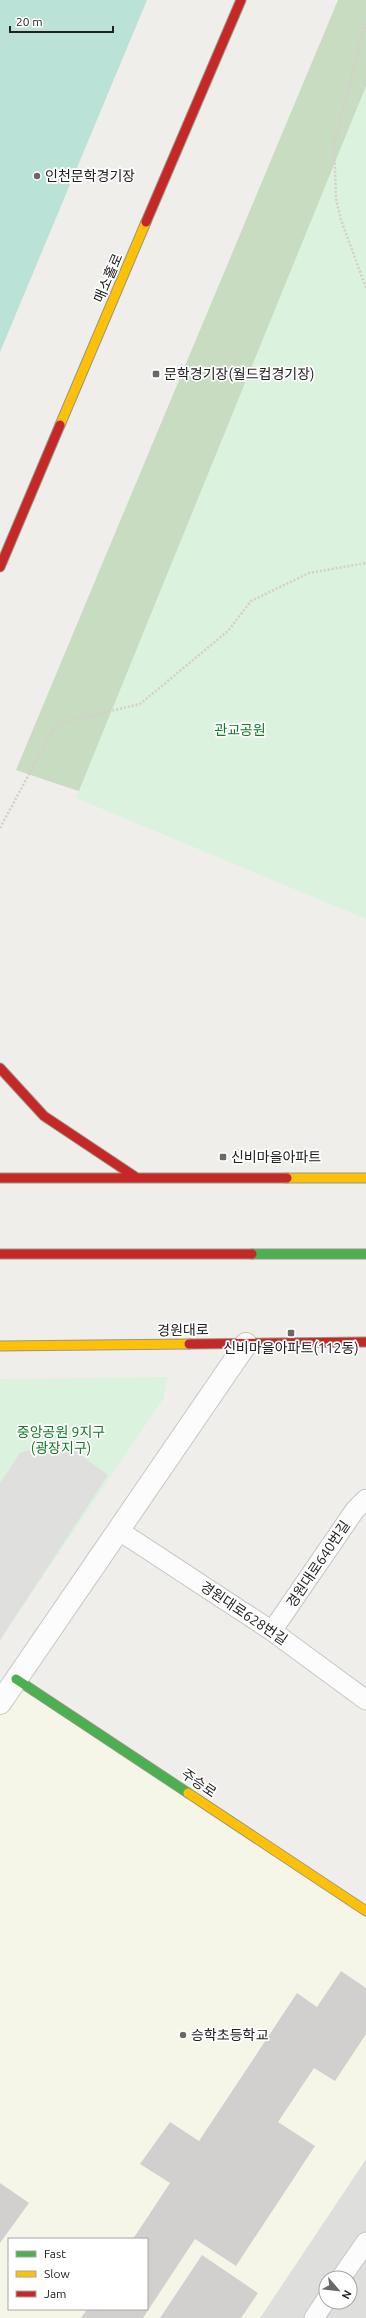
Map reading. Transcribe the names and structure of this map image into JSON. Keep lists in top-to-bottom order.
{
  "streets": {
    "main road": ["매소홀로", "경원대로", "주승로"],
    "lane": ["경원대로640번길", "경원대로628번길"]
  },
  "crossings": [
    ["경원대로640번길", "경원대로628번길"]
  ],
  "parks": ["관교공원", "중앙공원 9지구 (광장지구)"],
  "places": {
    "other": ["인천문학경기장", "승학초등학교"],
    "transit": ["문학경기장(월드컵경기장)", "신비마을아파트", "신비마을아파트(112동)"]
  },
  "legend": ["Fast", "Slow", "Jam"],
  "scale_bar": "20 m",
  "north": "bottom right"
}
